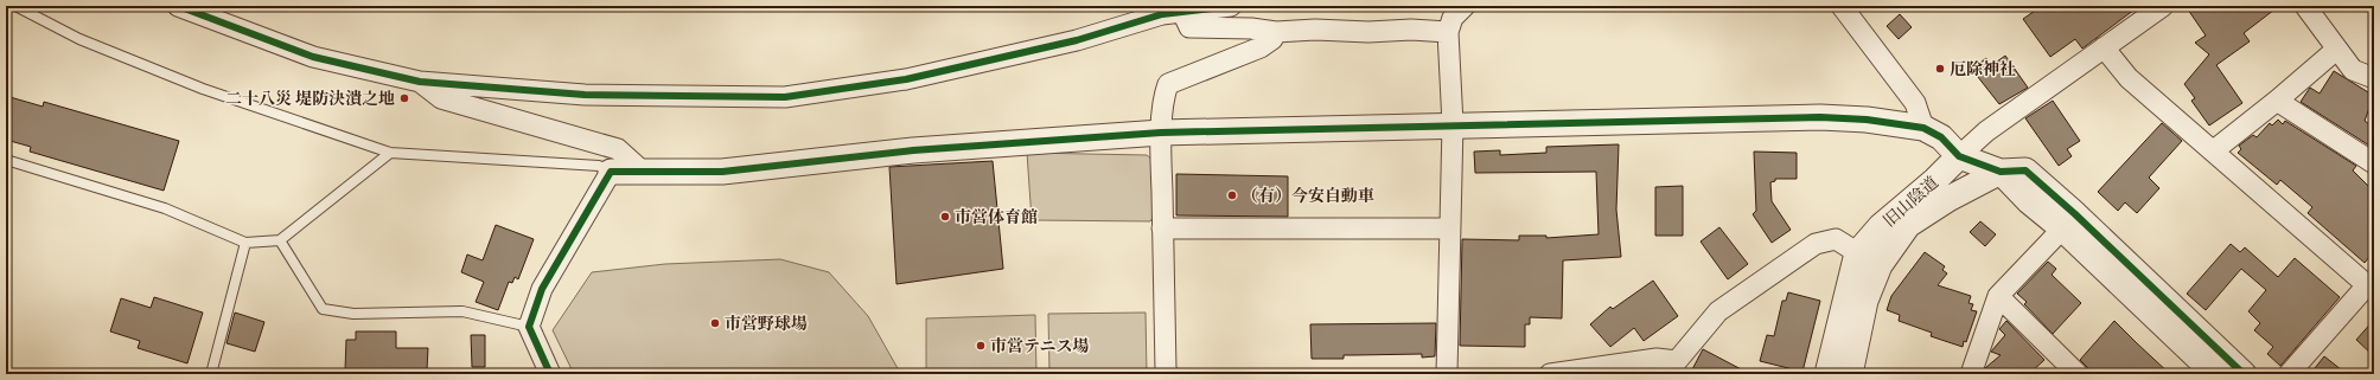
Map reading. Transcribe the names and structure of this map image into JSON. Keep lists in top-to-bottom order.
{
  "streets": {
    "street": ["旧山陰道"]
  },
  "places": [
    "厄除神社",
    "二十八災 堤防決潰之地",
    "（有）今安自動車",
    "市営体育館",
    "市営野球場",
    "市営テニス場"
  ]
}
